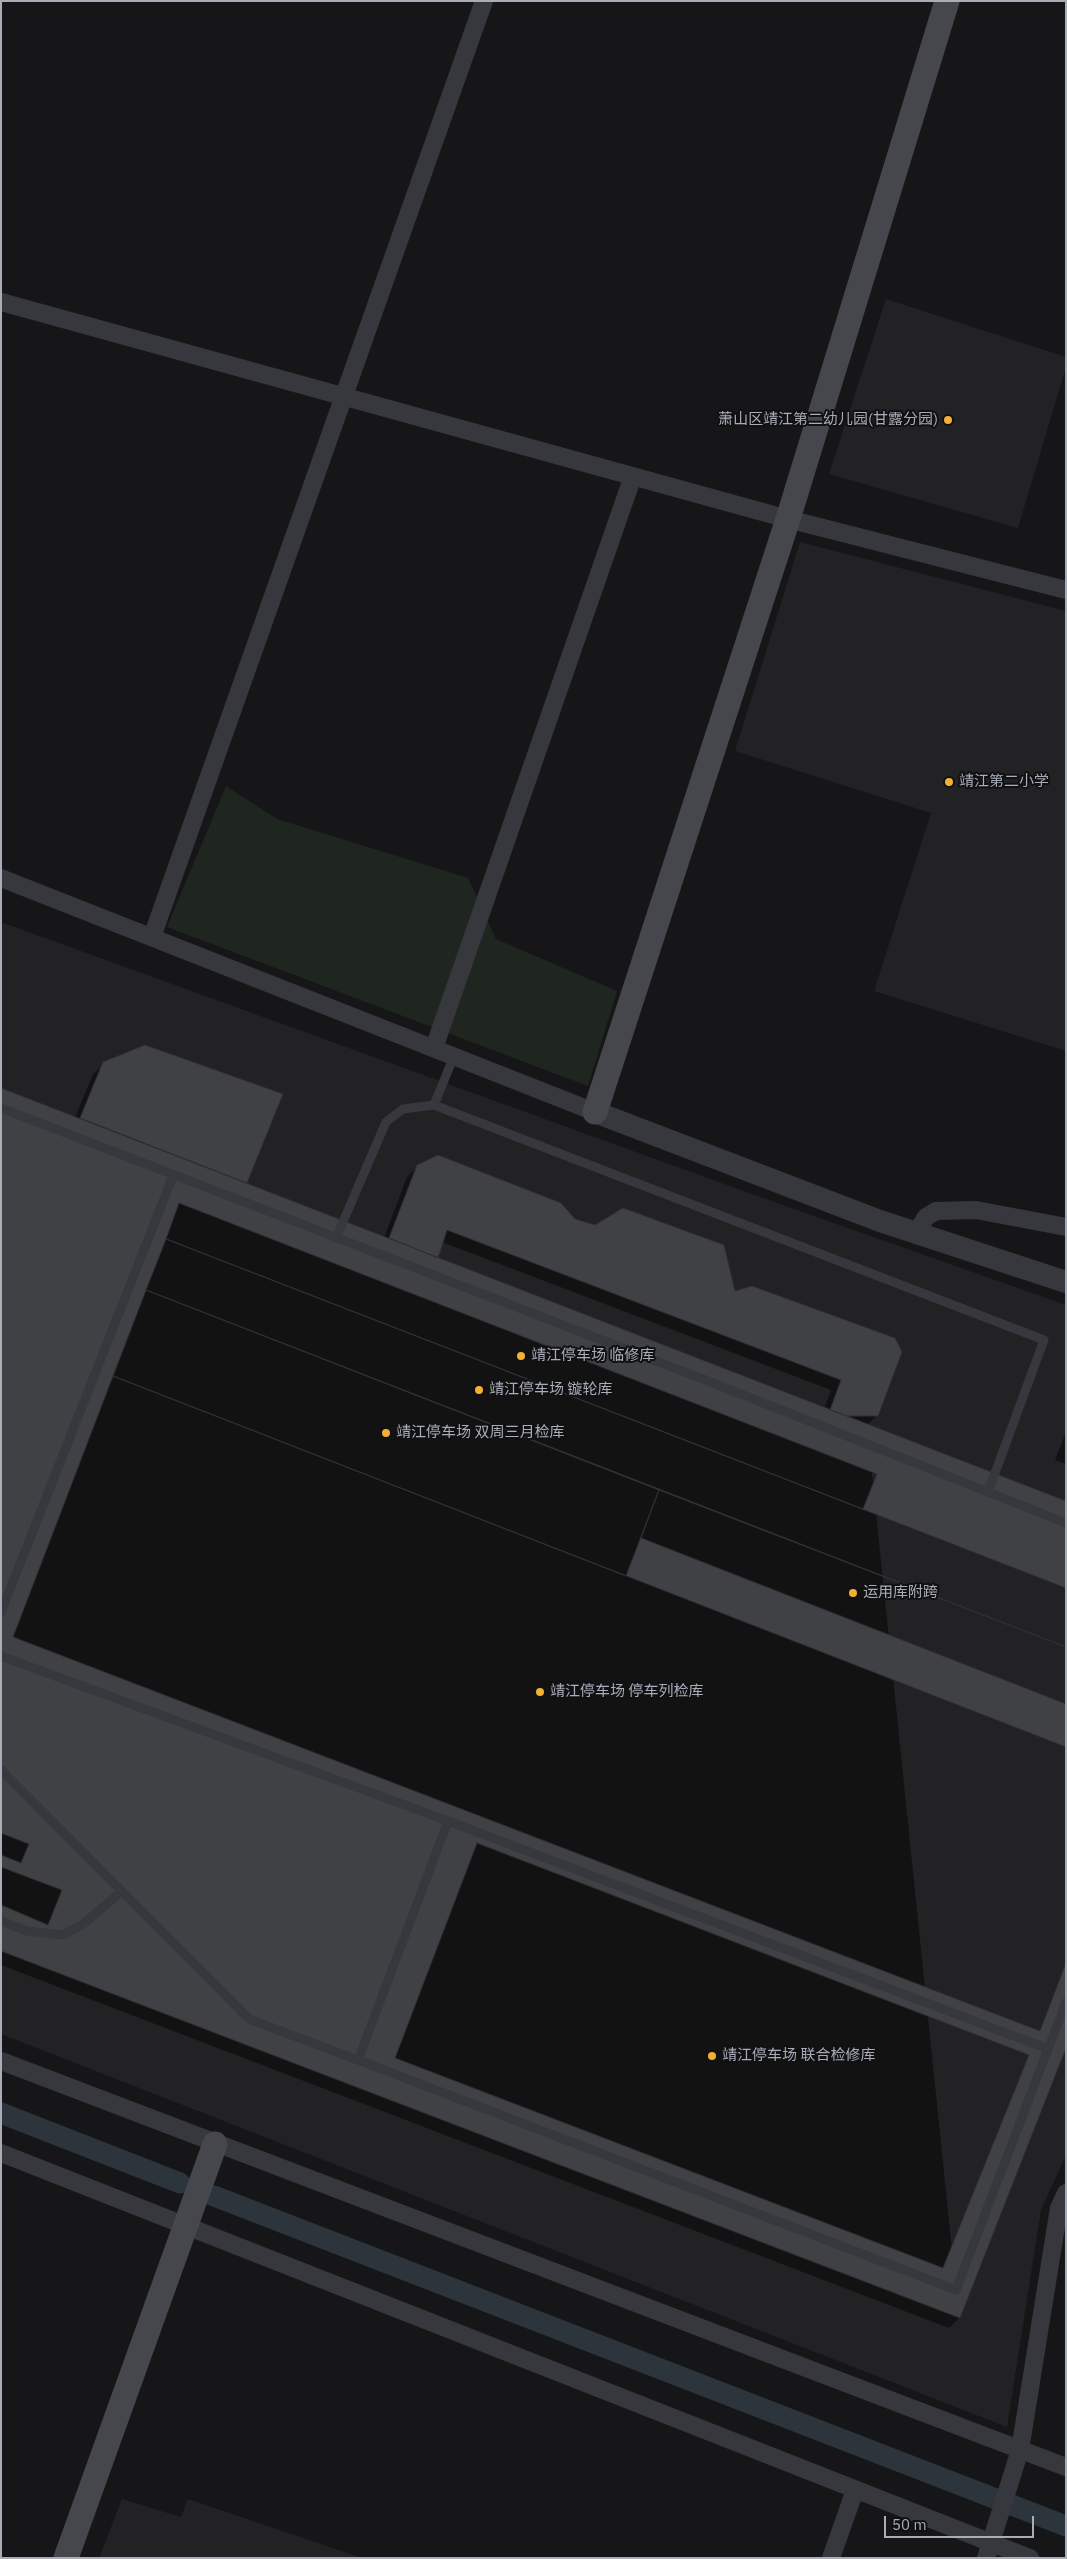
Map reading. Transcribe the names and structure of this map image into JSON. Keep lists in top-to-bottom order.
{
  "places": [
    "萧山区靖江第二幼儿园(甘露分园)",
    "靖江第二小学",
    "靖江停车场 临修库",
    "靖江停车场 镟轮库",
    "靖江停车场 双周三月检库",
    "运用库附跨",
    "靖江停车场 停车列检库",
    "靖江停车场 联合检修库"
  ],
  "scale_bar": "50 m"
}
